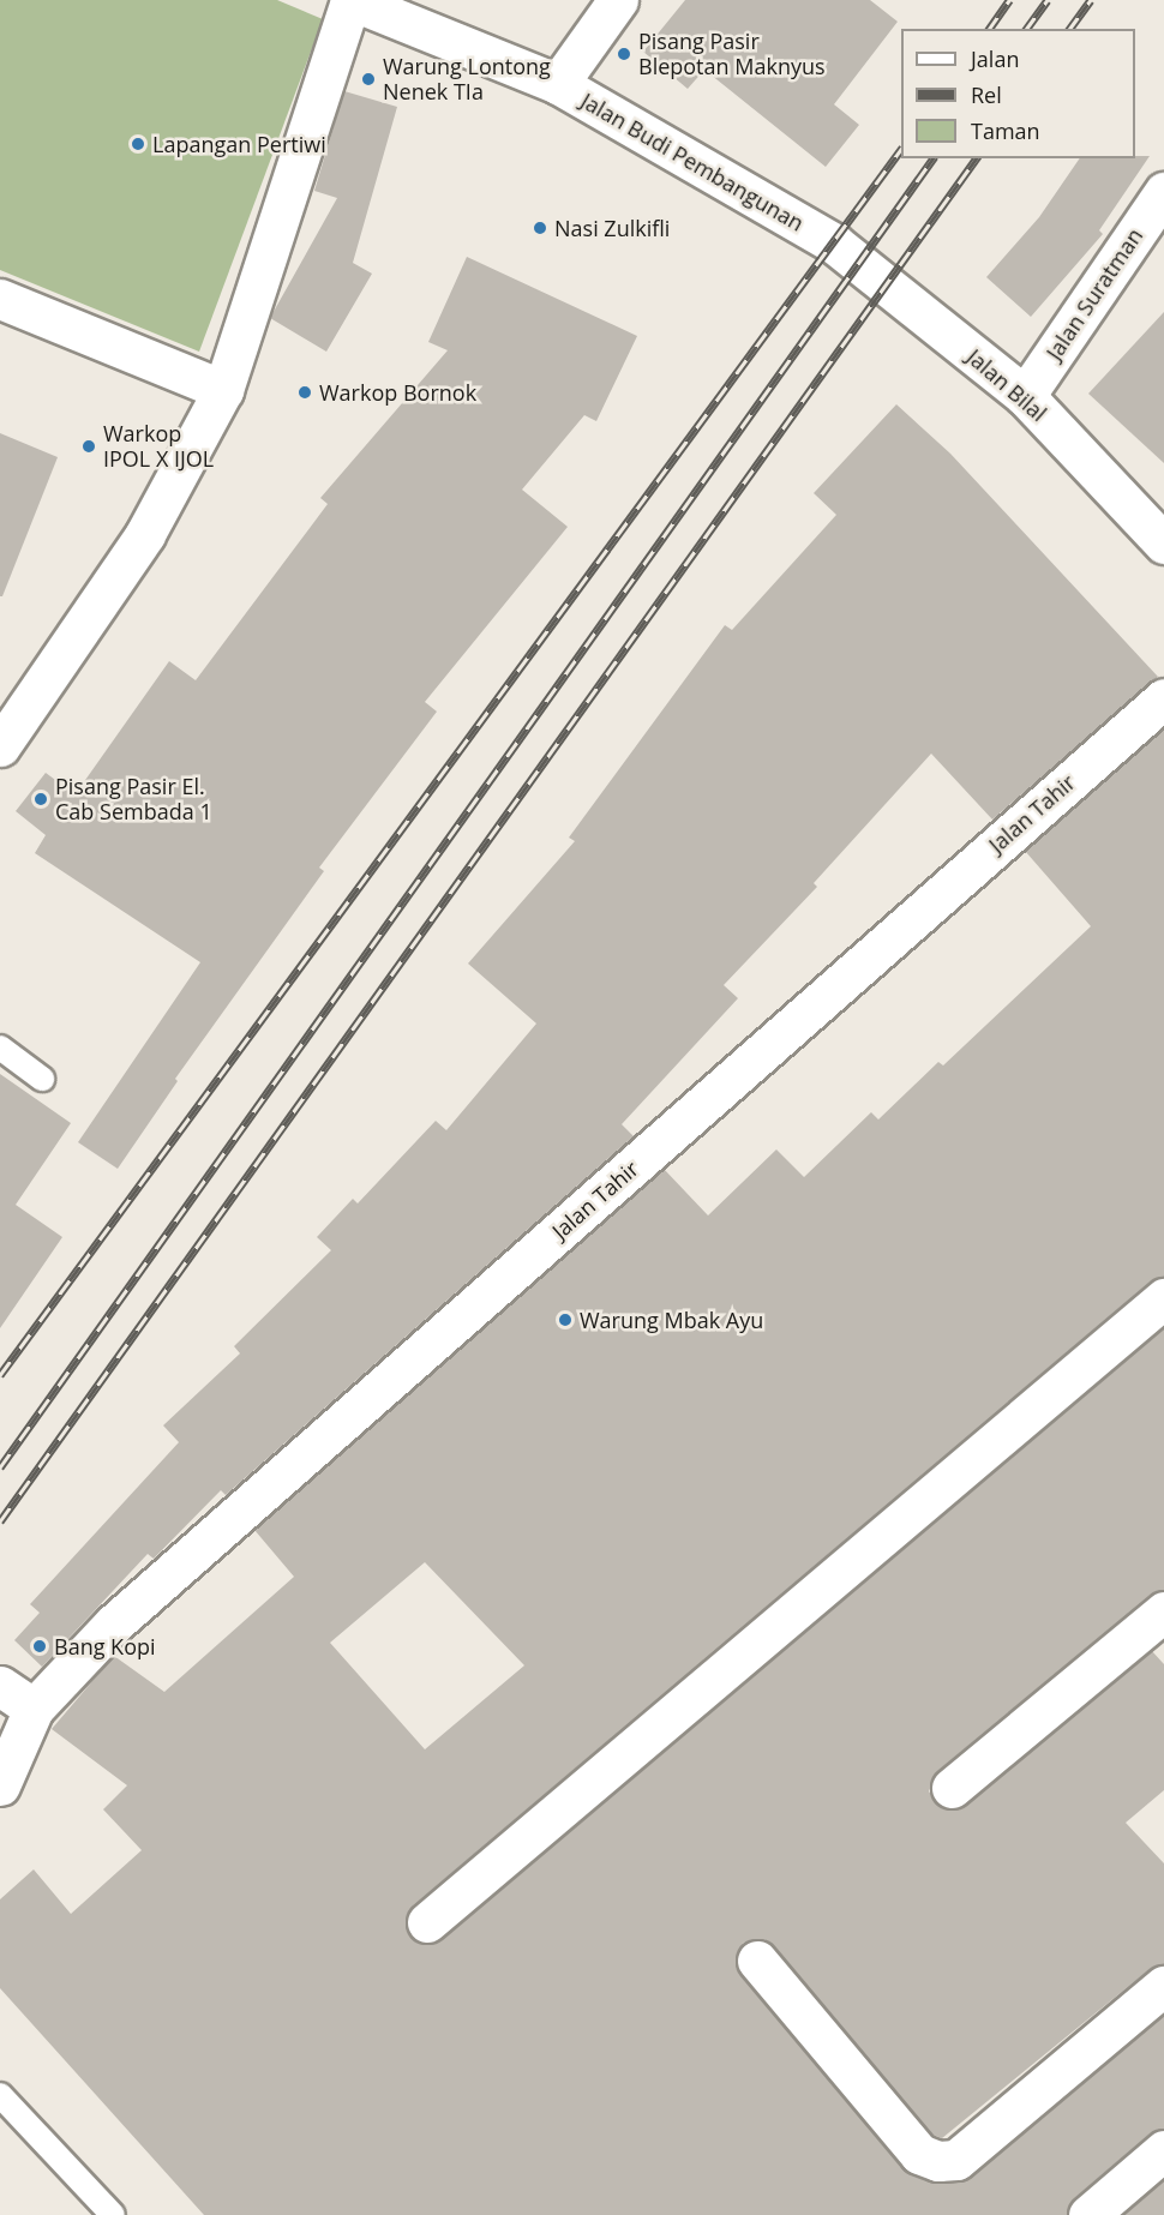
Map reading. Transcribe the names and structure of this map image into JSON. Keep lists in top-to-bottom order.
{
  "streets": {
    "street": [
      "Jalan Budi Pembangunan",
      "Jalan Suratman",
      "Jalan Bilal",
      "Jalan Tahir"
    ]
  },
  "crossings": [
    ["Jalan Budi Pembangunan", "Jalan Bilal"],
    ["Jalan Suratman", "Jalan Bilal"]
  ],
  "places": [
    "Pisang Pasir Blepotan Maknyus",
    "Warung Lontong Nenek TIa",
    "Lapangan Pertiwi",
    "Nasi Zulkifli",
    "Warkop Bornok",
    "Warkop IPOL X IJOL",
    "Pisang Pasir El. Cab Sembada 1",
    "Warung Mbak Ayu",
    "Bang Kopi"
  ],
  "legend": ["Jalan", "Rel", "Taman"]
}
